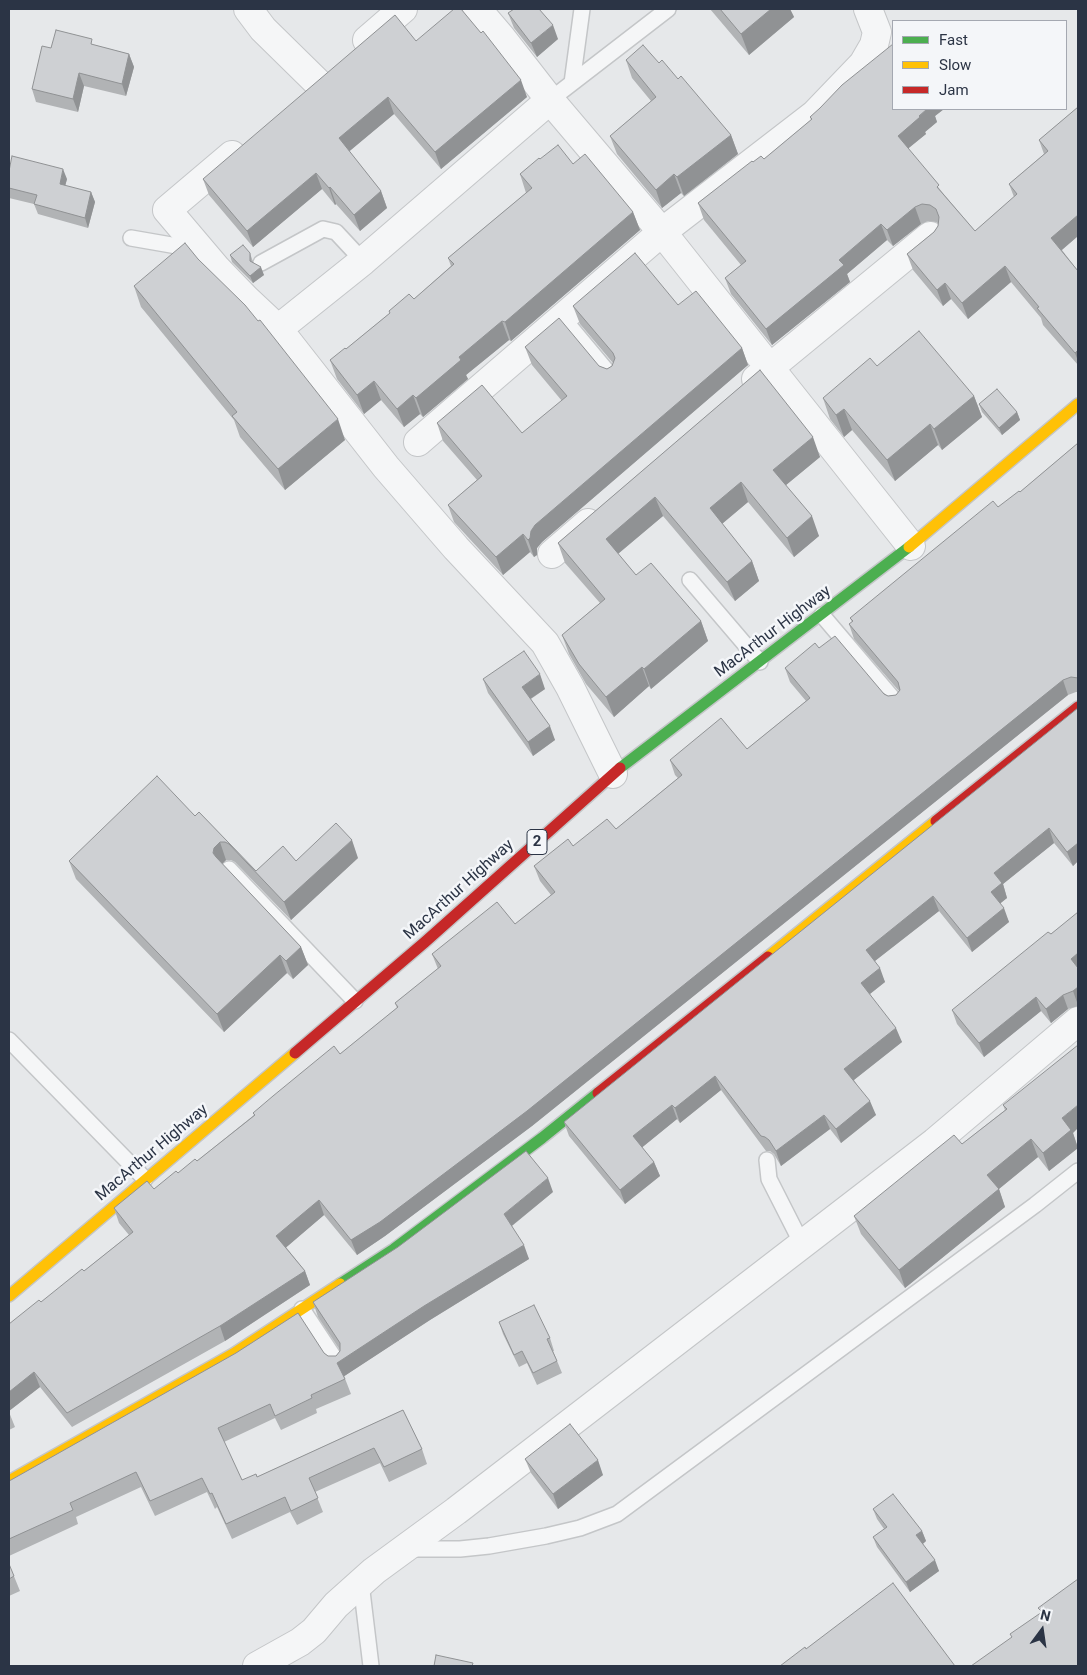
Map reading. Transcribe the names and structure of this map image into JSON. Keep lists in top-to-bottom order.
{
  "streets": {
    "main road": ["MacArthur Highway", "2"]
  },
  "legend": ["Fast", "Slow", "Jam"],
  "north": "top"
}
